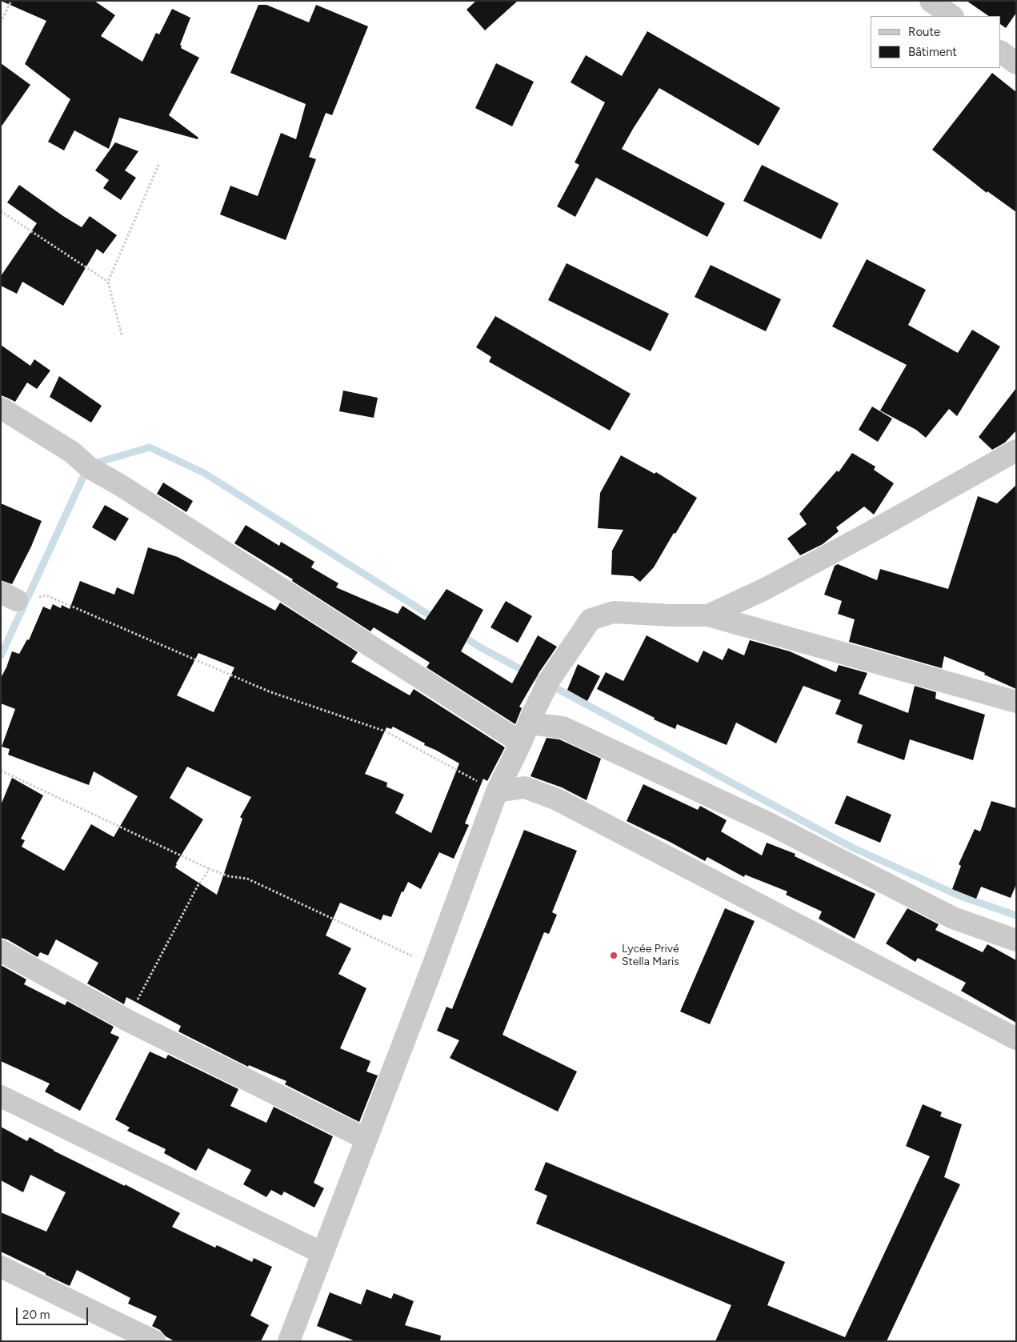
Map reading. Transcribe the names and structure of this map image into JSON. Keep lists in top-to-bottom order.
{
  "places": ["Lycée Privé Stella Maris"],
  "legend": ["Route", "Bâtiment"],
  "scale_bar": "20 m"
}
